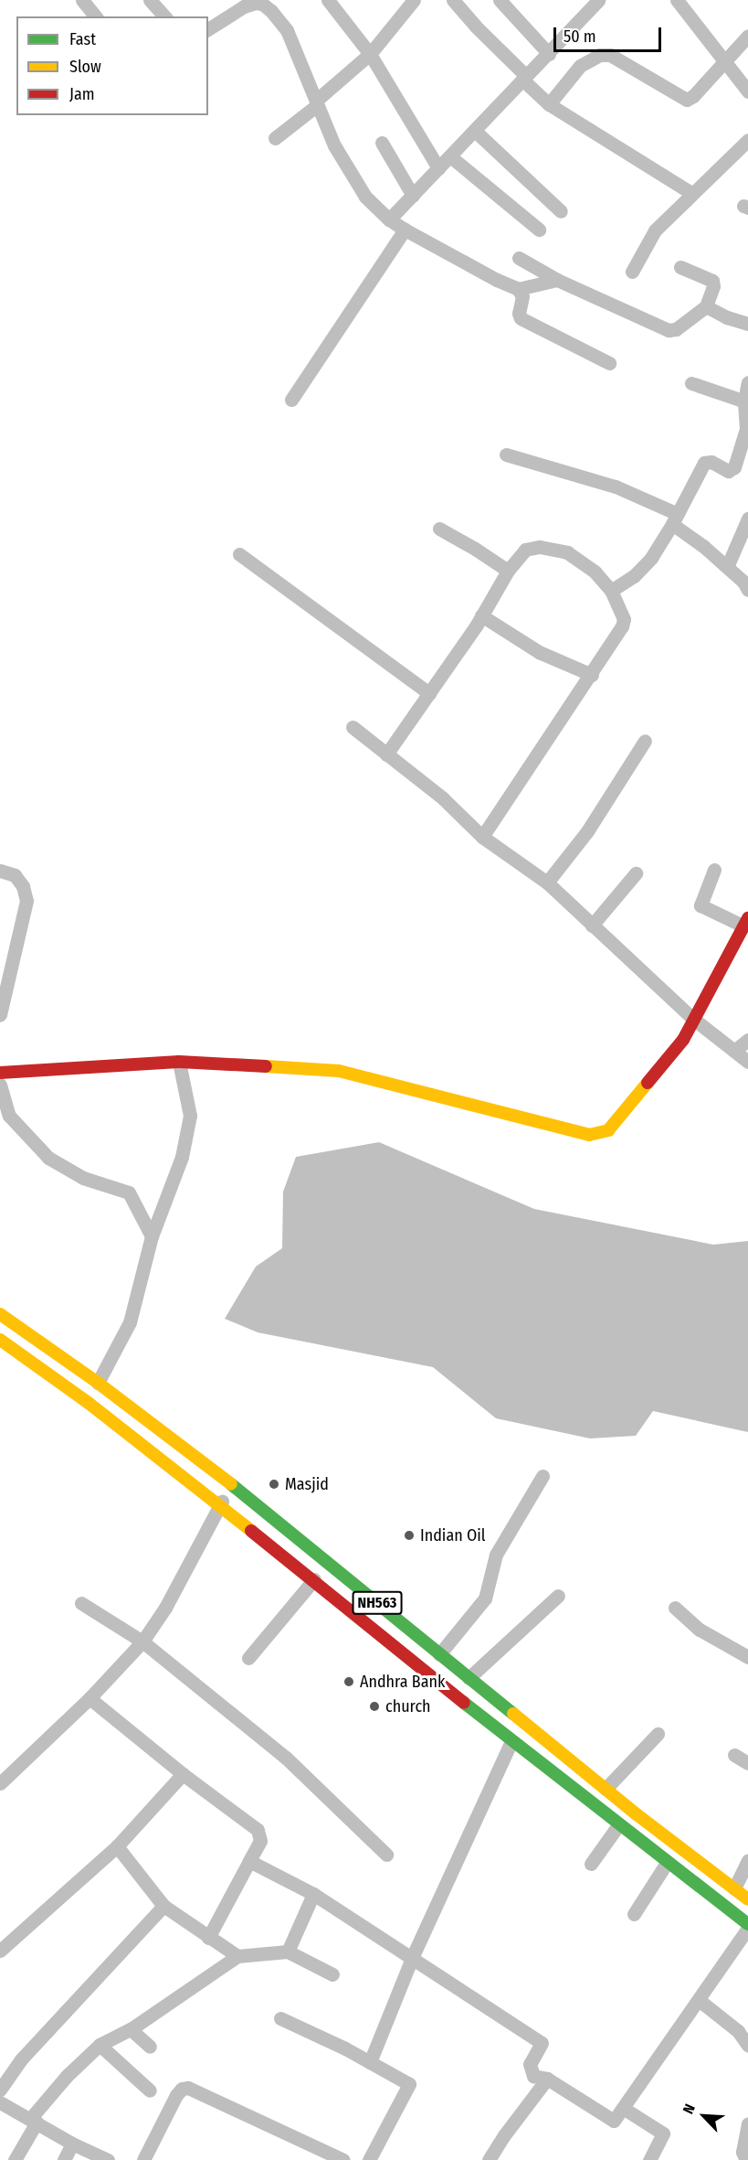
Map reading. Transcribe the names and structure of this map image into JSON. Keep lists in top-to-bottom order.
{
  "streets": {
    "main road": ["NH563"]
  },
  "places": [
    "Masjid",
    "Indian Oil",
    "Andhra Bank",
    "church"
  ],
  "legend": ["Fast", "Slow", "Jam"],
  "scale_bar": "50 m",
  "north": "top left"
}
